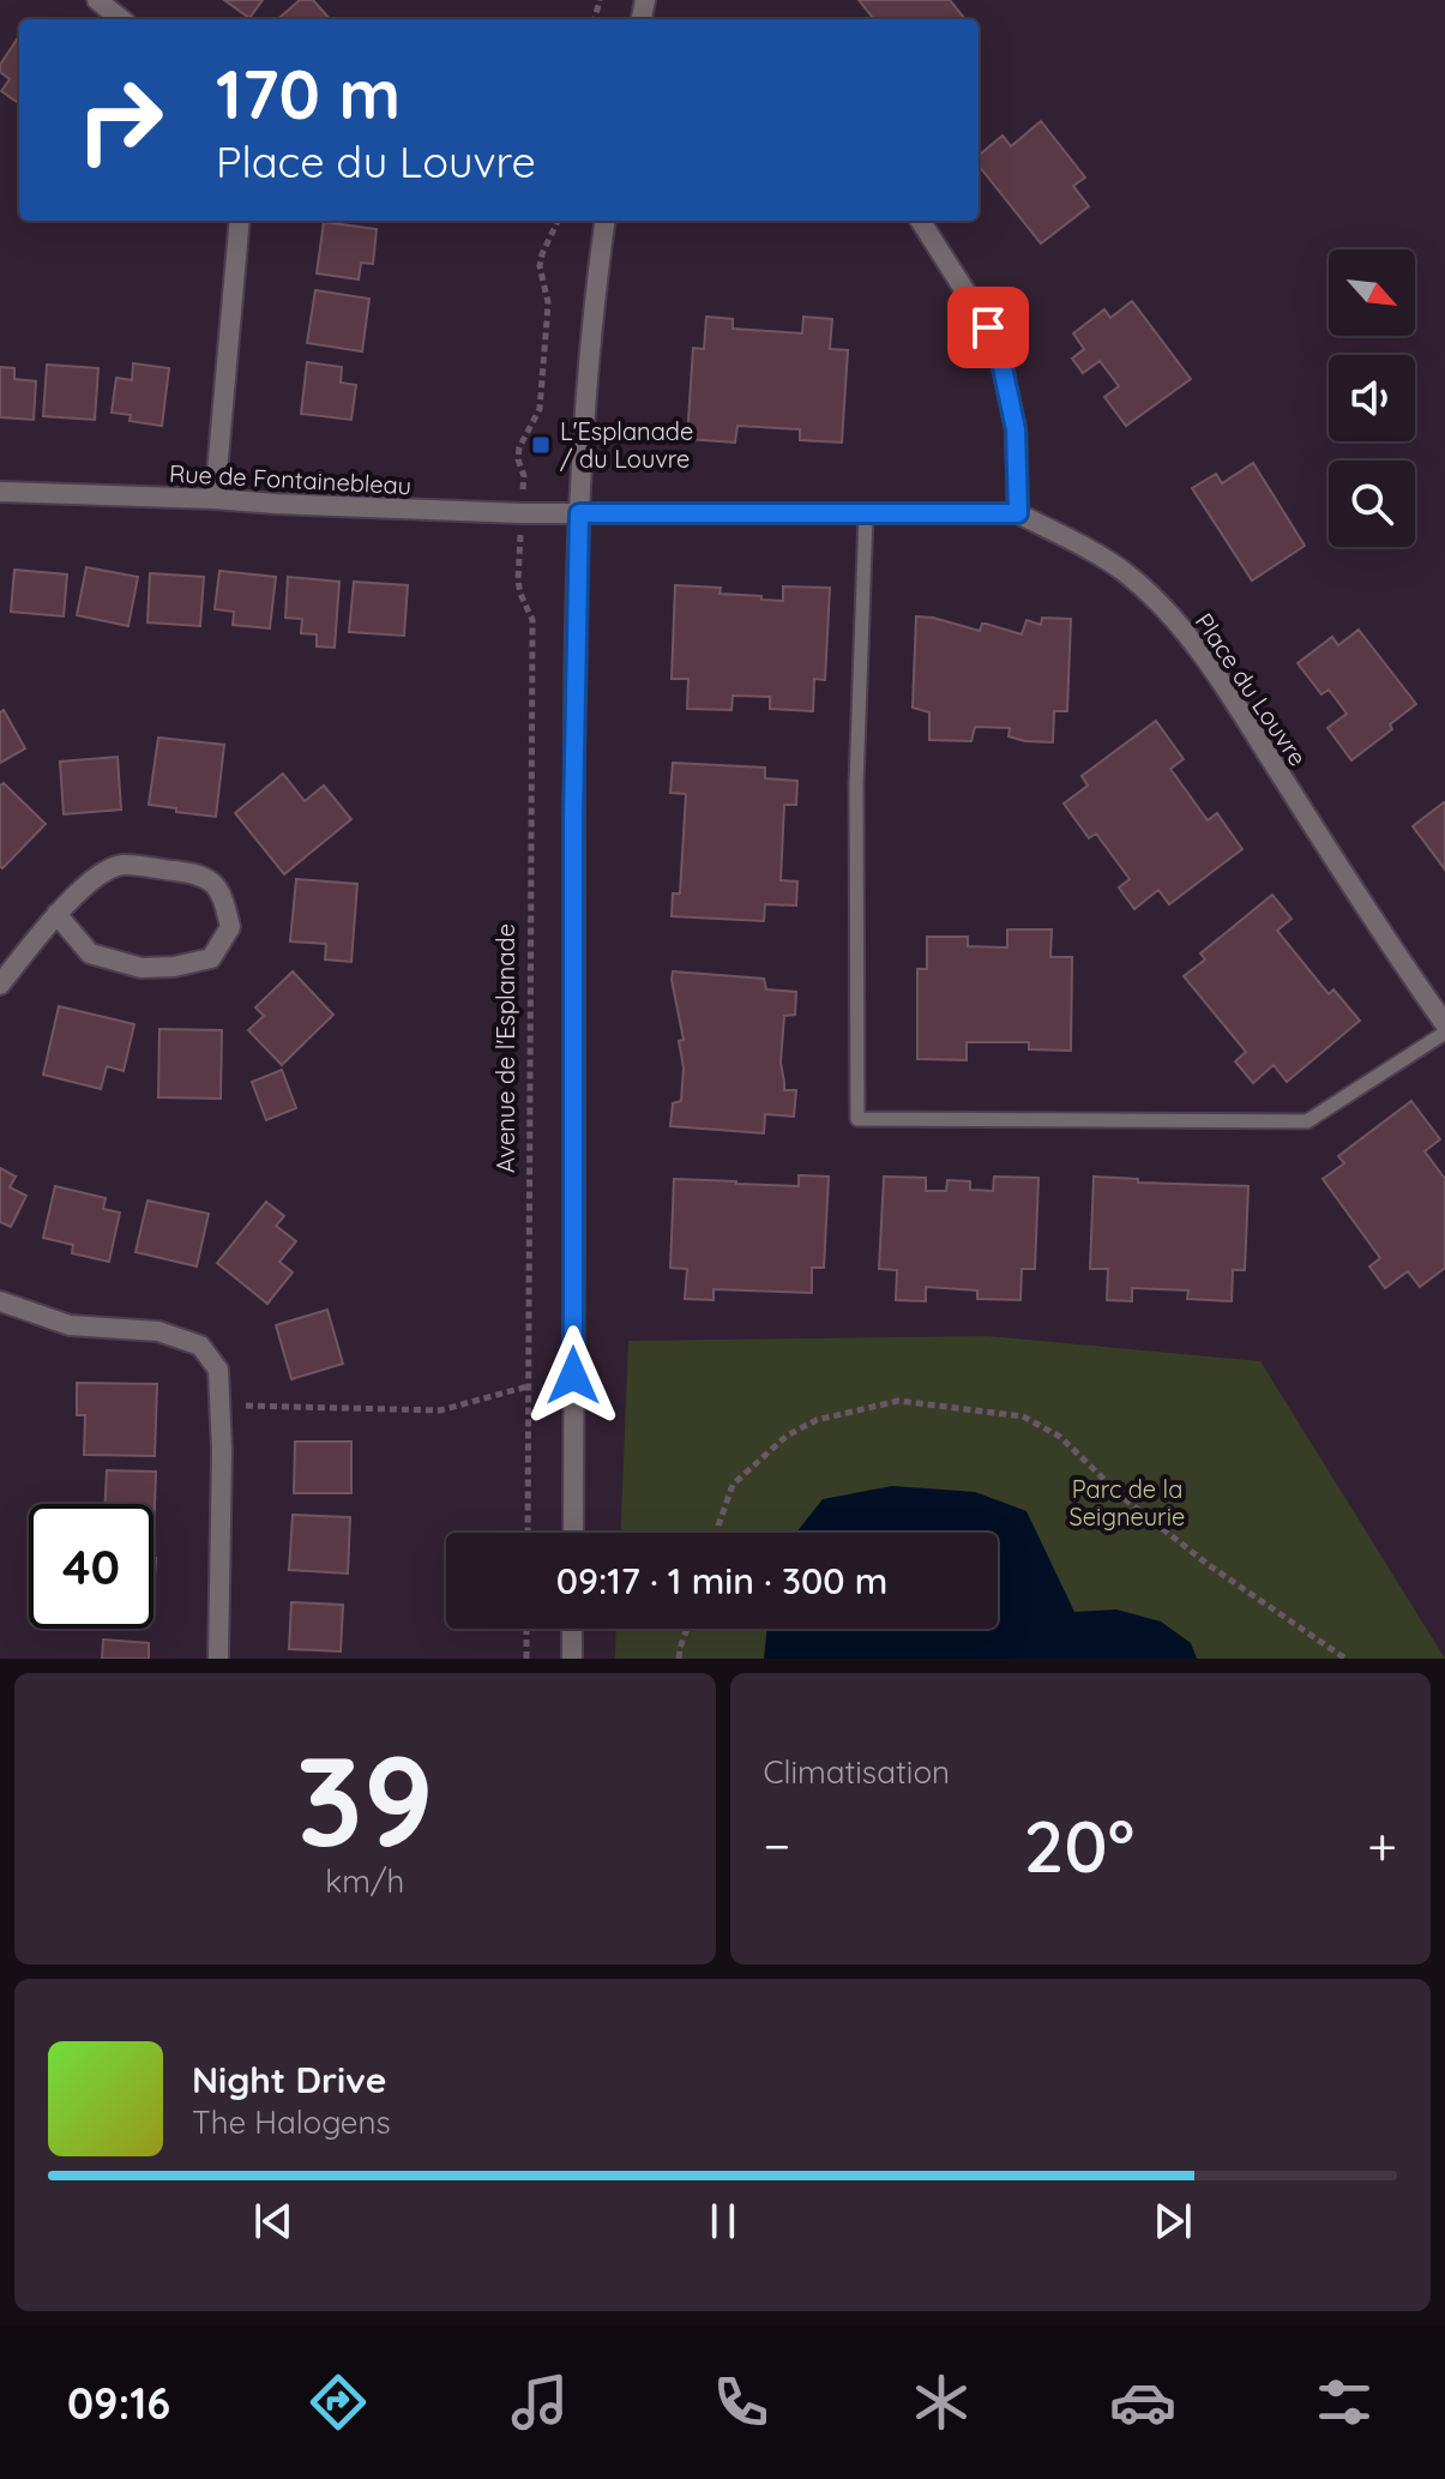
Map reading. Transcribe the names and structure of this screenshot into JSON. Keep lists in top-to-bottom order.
{
  "streets": {
    "street": ["Rue de Fontainebleau", "Place du Louvre"],
    "path": ["Avenue de l'Esplanade"]
  },
  "crossings": [
    ["Rue de Fontainebleau", "Place du Louvre"]
  ],
  "parks": ["Parc de la Seigneurie"],
  "places": {
    "transit": ["L'Esplanade / du Louvre"]
  },
  "north": "bottom right",
  "page": {
    "turn": ["170 m", "Place du Louvre"],
    "limit": "40",
    "trip": "09:17 · 1 min · 300 m",
    "tile": [
      ["39", "km/h"],
      "Climatisation"
    ],
    "heat": ["−", "20°", "+"],
    "song": ["Night Drive", "The Halogens"],
    "tabs": "09:16"
  }
}
